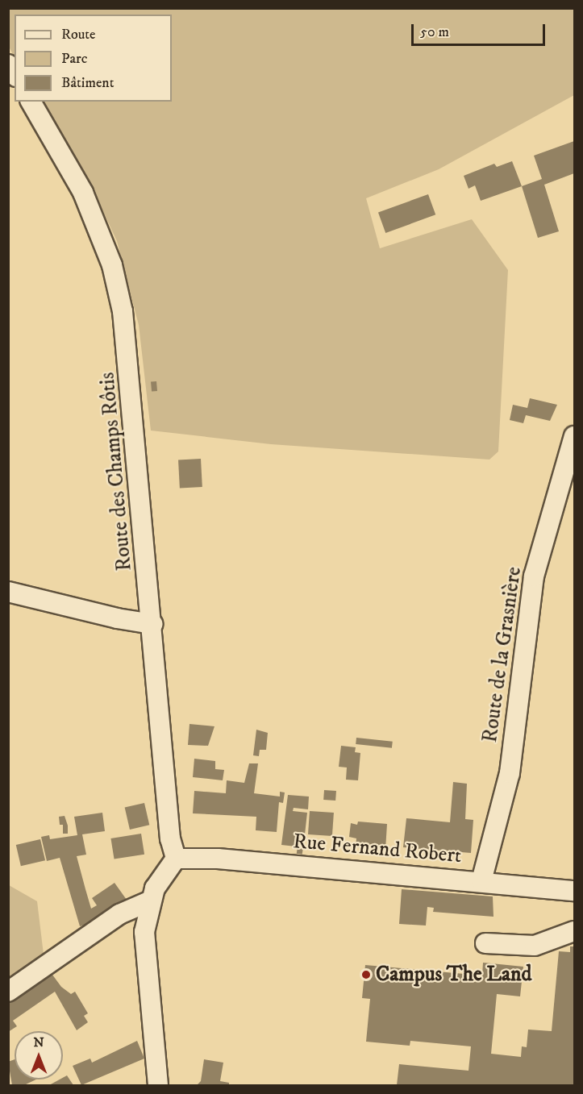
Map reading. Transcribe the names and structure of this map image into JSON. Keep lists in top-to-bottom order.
{
  "streets": {
    "street": ["Route des Champs Rôtis", "Route de la Grasnière", "Rue Fernand Robert"]
  },
  "crossings": [
    ["Route des Champs Rôtis", "Rue Fernand Robert"],
    ["Route de la Grasnière", "Rue Fernand Robert"]
  ],
  "places": ["Campus The Land"],
  "legend": ["Route", "Parc", "Bâtiment"],
  "scale_bar": "50 m",
  "north": "top"
}
